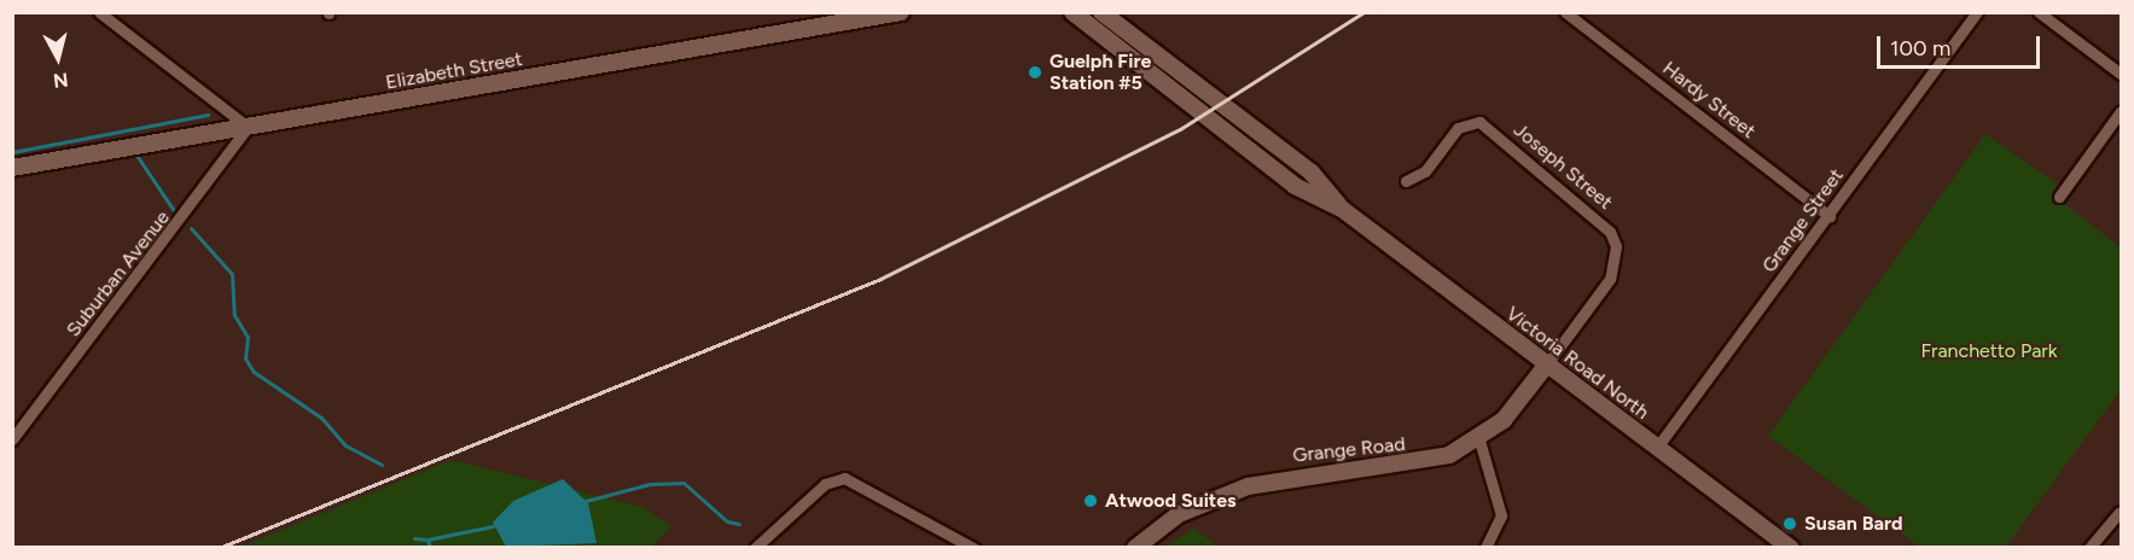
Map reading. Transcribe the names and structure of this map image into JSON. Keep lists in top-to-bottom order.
{
  "streets": {
    "main road": ["Elizabeth Street", "Victoria Road North", "Grange Road"],
    "street": [
      "Hardy Street",
      "Joseph Street",
      "Grange Street",
      "Suburban Avenue"
    ]
  },
  "crossings": [
    ["Elizabeth Street", "Suburban Avenue"],
    ["Hardy Street", "Grange Street"],
    ["Joseph Street", "Victoria Road North"],
    ["Joseph Street", "Grange Road"],
    ["Grange Street", "Victoria Road North"],
    ["Victoria Road North", "Grange Road"]
  ],
  "parks": ["Franchetto Park"],
  "places": ["Guelph Fire Station #5", "Atwood Suites", "Susan Bard"],
  "scale_bar": "100 m",
  "north": "bottom"
}
